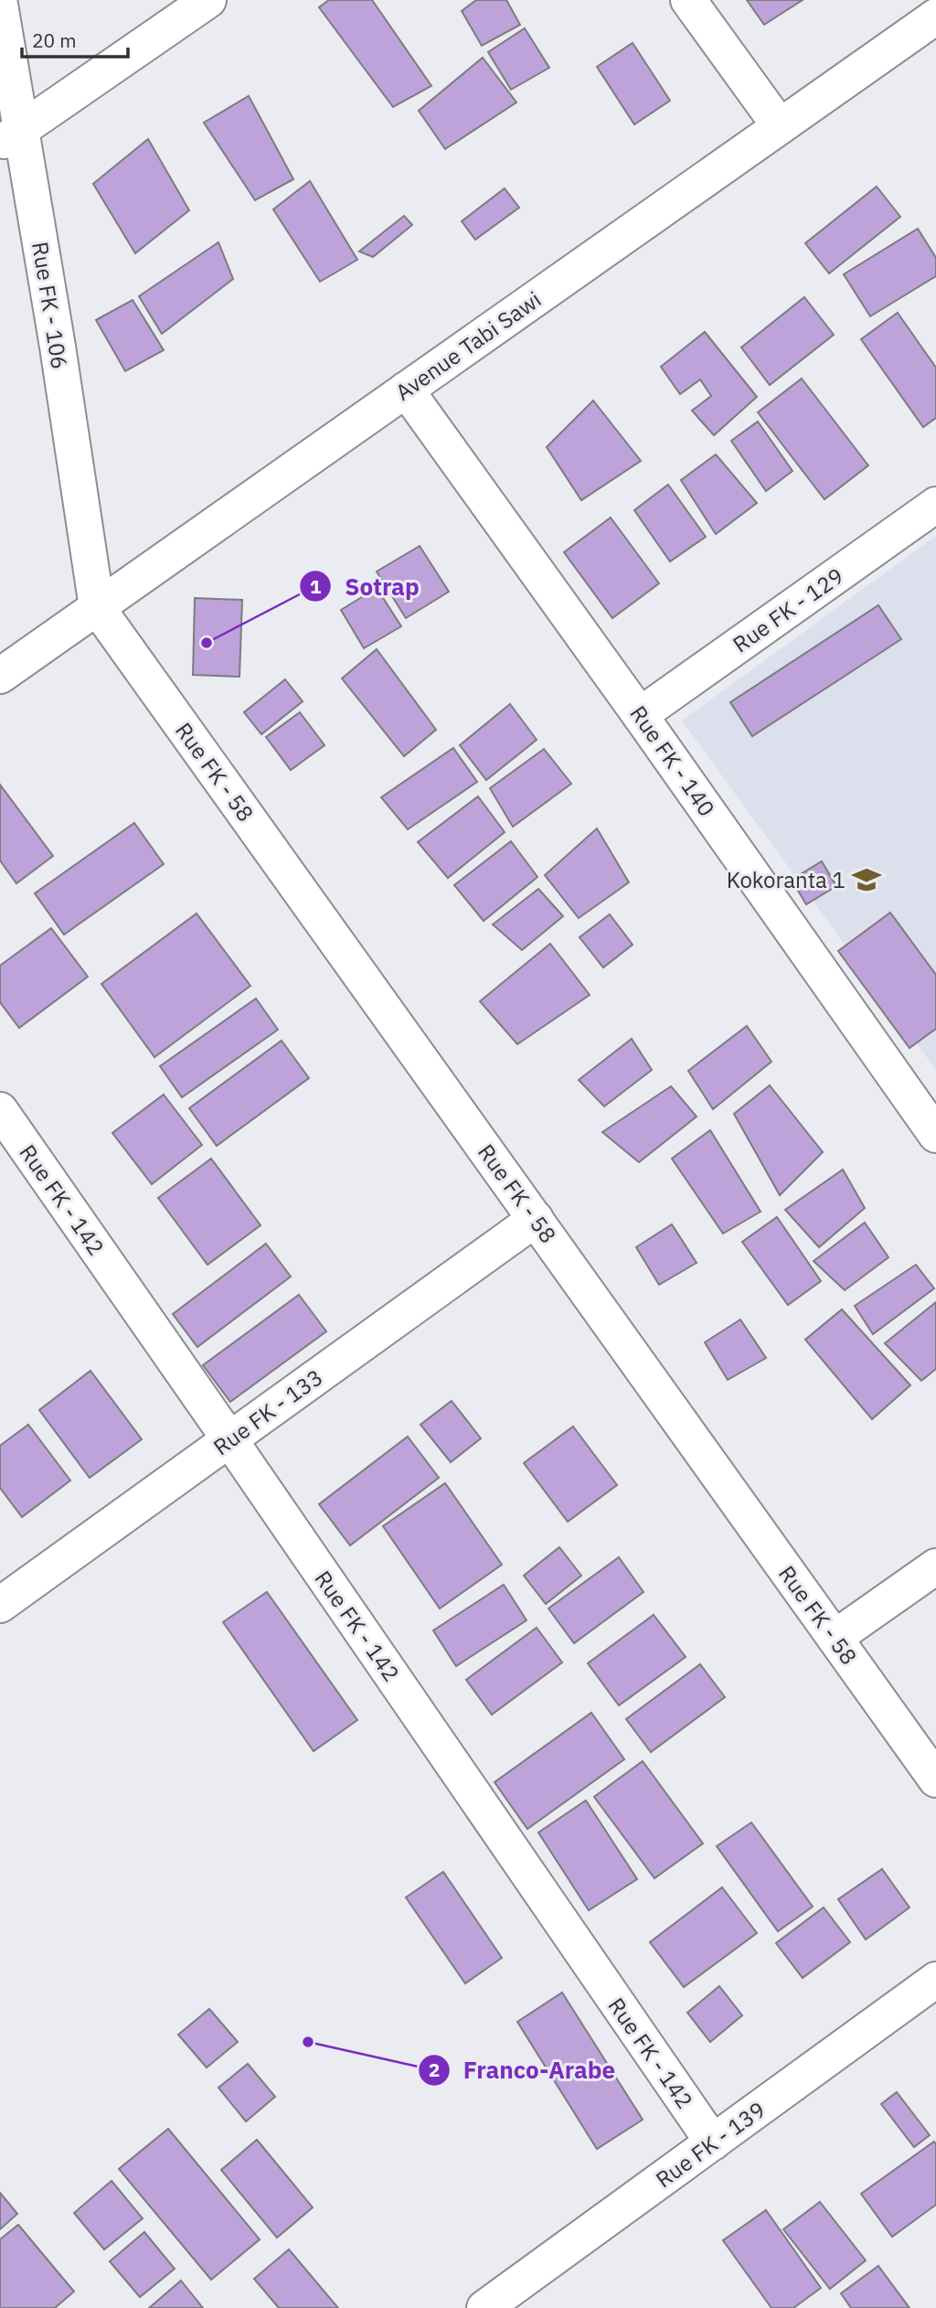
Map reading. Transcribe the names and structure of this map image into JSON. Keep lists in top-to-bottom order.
{
  "streets": {
    "street": [
      "Rue FK - 106",
      "Avenue Tabi Sawi",
      "Rue FK - 129",
      "Rue FK - 140",
      "Rue FK - 58",
      "Rue FK - 142",
      "Rue FK - 133",
      "Rue FK - 139"
    ]
  },
  "crossings": [
    ["Rue FK - 106", "Avenue Tabi Sawi"],
    ["Rue FK - 106", "Rue FK - 58"],
    ["Avenue Tabi Sawi", "Rue FK - 140"],
    ["Avenue Tabi Sawi", "Rue FK - 58"],
    ["Rue FK - 129", "Rue FK - 140"],
    ["Rue FK - 58", "Rue FK - 133"],
    ["Rue FK - 142", "Rue FK - 133"],
    ["Rue FK - 142", "Rue FK - 139"]
  ],
  "places": {
    "other": ["Sotrap", "Franco-Arabe"],
    "school or university": ["Kokoranta 1"]
  },
  "scale_bar": "20 m"
}
